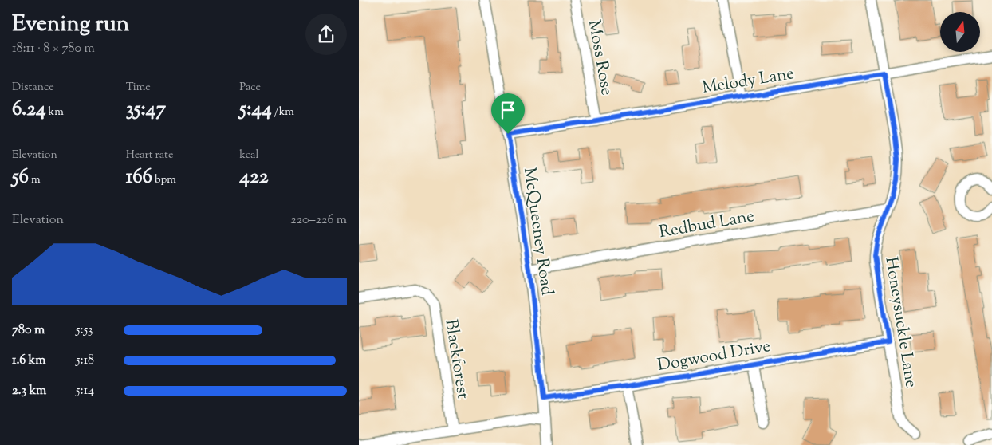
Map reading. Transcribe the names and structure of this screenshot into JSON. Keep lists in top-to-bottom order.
{
  "streets": {
    "street": [
      "Moss Rose",
      "Melody Lane",
      "Redbud Lane",
      "McQueeney Road",
      "Honeysuckle Lane",
      "Dogwood Drive",
      "Blackforest"
    ]
  },
  "crossings": [
    ["Moss Rose", "Melody Lane"],
    ["Melody Lane", "McQueeney Road"],
    ["Melody Lane", "Honeysuckle Lane"],
    ["Redbud Lane", "McQueeney Road"],
    ["Redbud Lane", "Honeysuckle Lane"],
    ["McQueeney Road", "Dogwood Drive"],
    ["Honeysuckle Lane", "Dogwood Drive"]
  ],
  "north": "top",
  "page": {
    "heading": ["Evening run", "18:11 · 8 × 780 m"],
    "stats": [
      ["Distance", "6.24 km"],
      ["Time", "35:47"],
      ["Pace", "5:44 /km"],
      ["Elevation", "56 m"],
      ["Heart rate", "166 bpm"],
      ["kcal", "422"]
    ],
    "chart": ["Elevation", "220–226 m"],
    "list": [
      {
        "name": "780 m",
        "note": "5:53"
      },
      {
        "name": "1.6 km",
        "note": "5:18"
      },
      {
        "name": "2.3 km",
        "note": "5:14"
      }
    ]
  }
}
